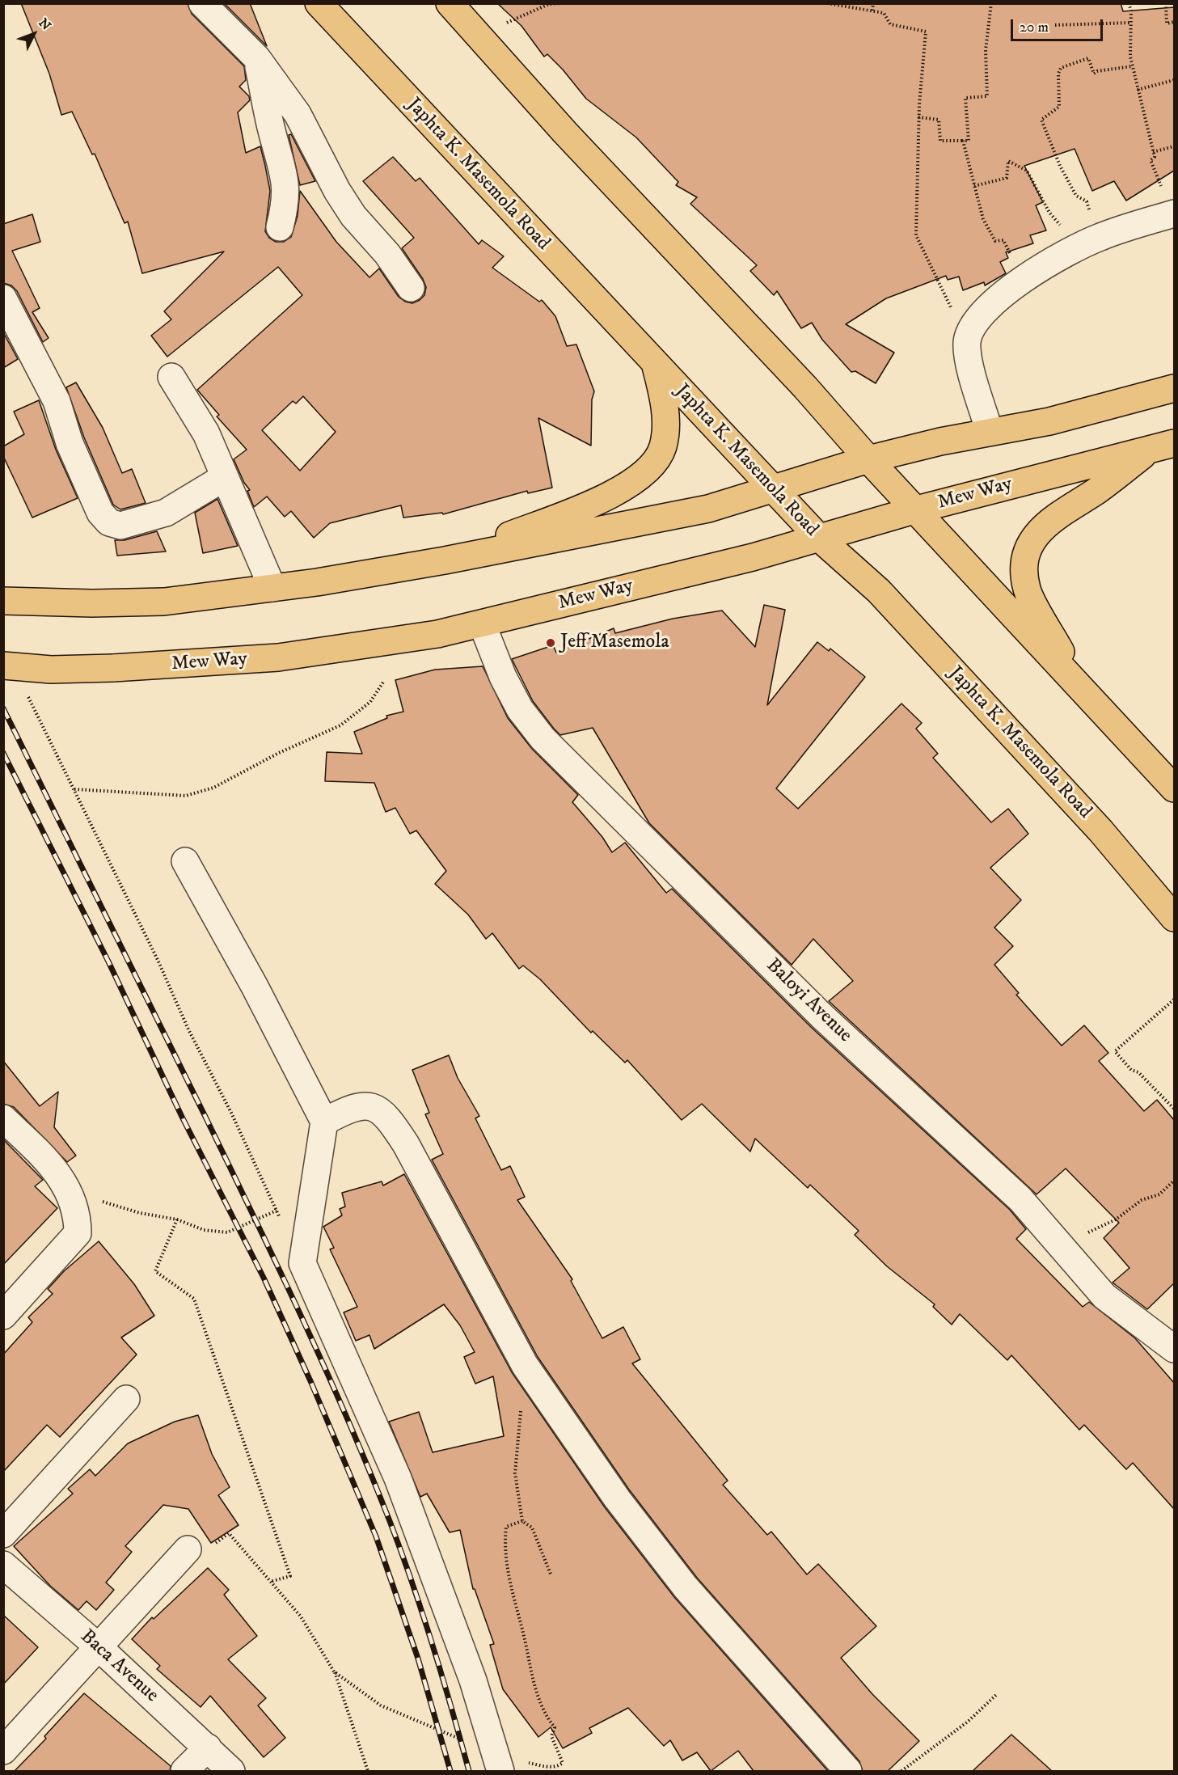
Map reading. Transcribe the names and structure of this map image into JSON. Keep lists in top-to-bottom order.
{
  "streets": {
    "main road": ["Japhta K. Masemola Road", "Mew Way"],
    "street": ["Baloyi Avenue", "Baca Avenue"]
  },
  "crossings": [
    ["Japhta K. Masemola Road", "Mew Way"],
    ["Mew Way", "Baloyi Avenue"]
  ],
  "places": ["Jeff Masemola"],
  "scale_bar": "20 m",
  "north": "top right"
}
